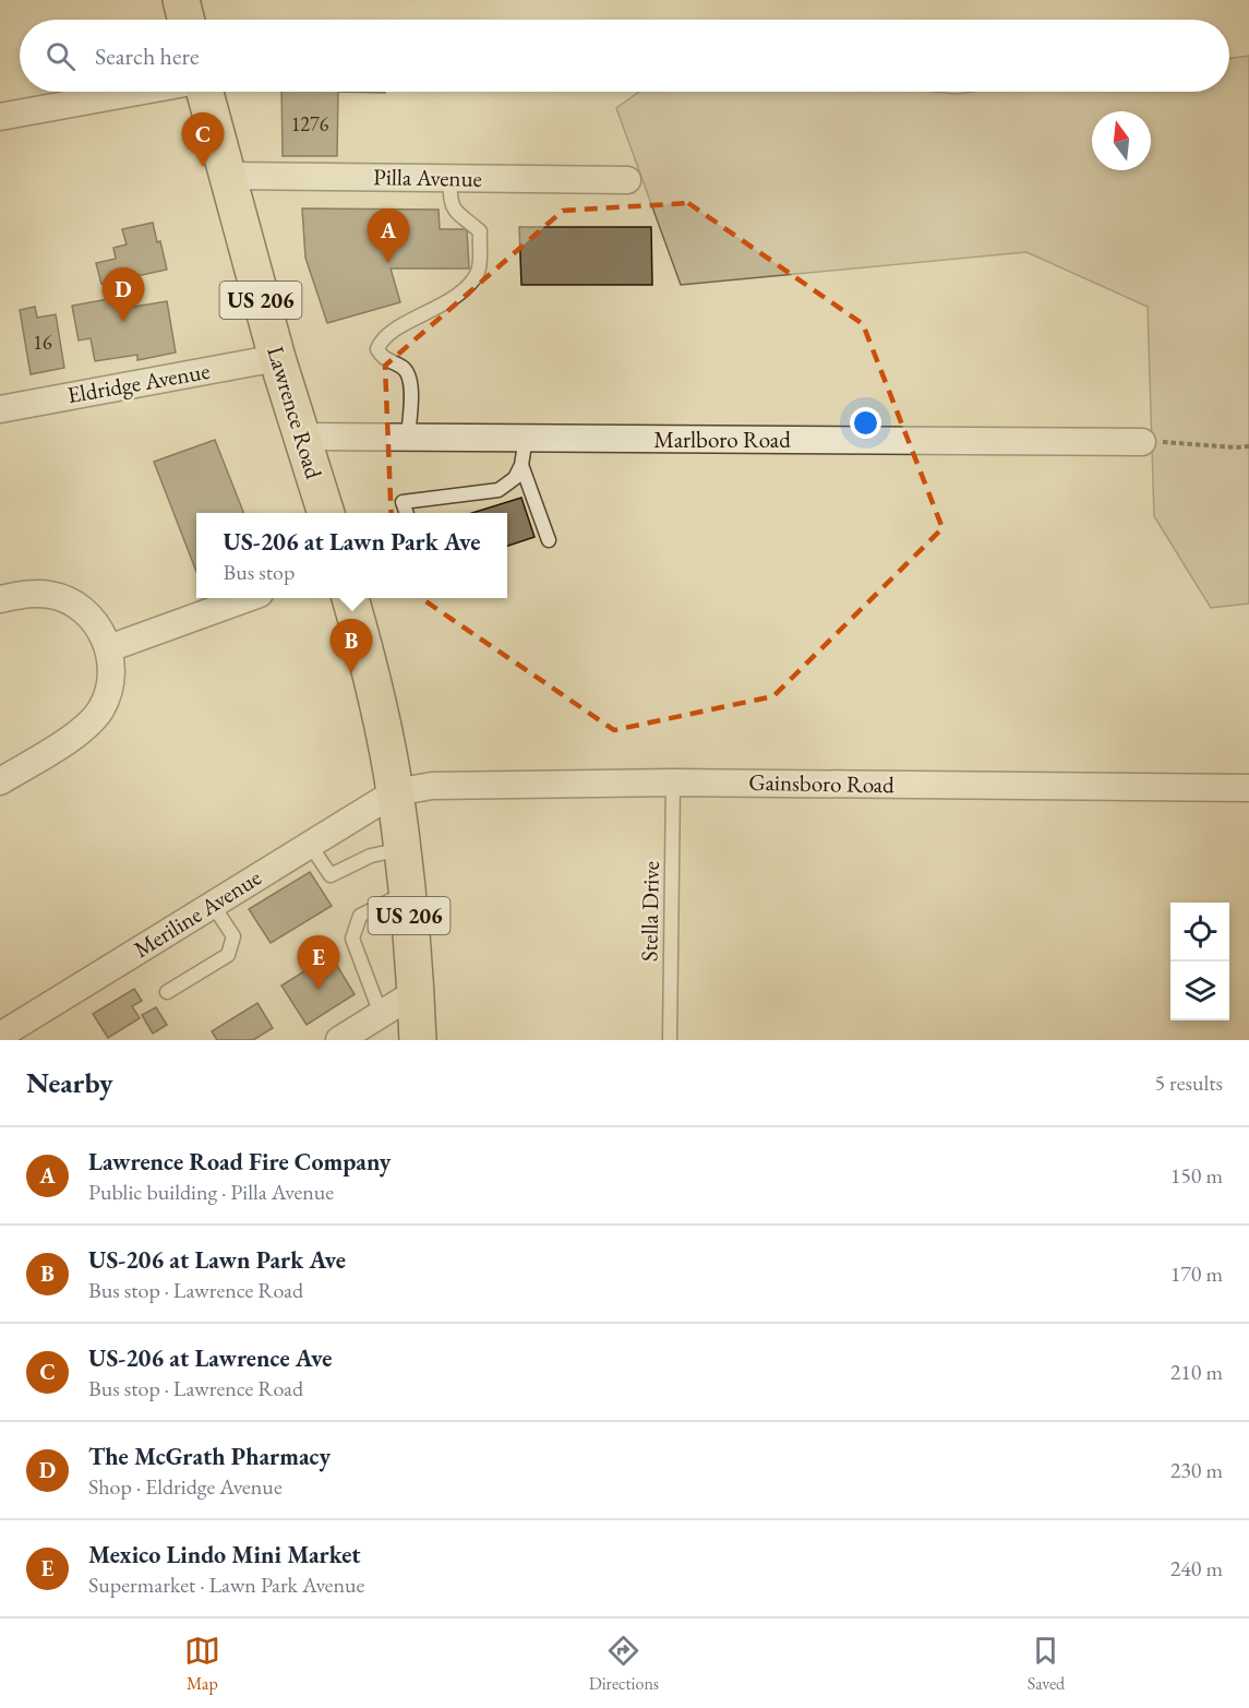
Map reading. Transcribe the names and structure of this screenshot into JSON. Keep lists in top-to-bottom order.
{
  "streets": {
    "main road": ["US 206", "Lawrence Road"],
    "street": [
      "Pilla Avenue",
      "Eldridge Avenue",
      "Marlboro Road",
      "Gainsboro Road",
      "Meriline Avenue"
    ],
    "lane": ["Stella Drive"]
  },
  "crossings": [
    ["Pilla Avenue", "Lawrence Road"],
    ["US 206", "Gainsboro Road"],
    ["US 206", "Meriline Avenue"],
    ["Eldridge Avenue", "Lawrence Road"],
    ["Lawrence Road", "Marlboro Road"],
    ["Gainsboro Road", "Stella Drive"],
    ["Gainsboro Road", "Meriline Avenue"]
  ],
  "house_numbers": ["1276", "16"],
  "north": "top",
  "page": {
    "search": "Search here",
    "pins": [
      "C",
      "A",
      "D",
      "B",
      "E"
    ],
    "popup": ["US-206 at Lawn Park Ave", "Bus stop"],
    "heading": ["Nearby", "5 results"],
    "list": [
      {
        "mark": "A",
        "name": "Lawrence Road Fire Company",
        "note": "Public building · Pilla Avenue",
        "value": "150 m"
      },
      {
        "mark": "B",
        "name": "US-206 at Lawn Park Ave",
        "note": "Bus stop · Lawrence Road",
        "value": "170 m"
      },
      {
        "mark": "C",
        "name": "US-206 at Lawrence Ave",
        "note": "Bus stop · Lawrence Road",
        "value": "210 m"
      },
      {
        "mark": "D",
        "name": "The McGrath Pharmacy",
        "note": "Shop · Eldridge Avenue",
        "value": "230 m"
      },
      {
        "mark": "E",
        "name": "Mexico Lindo Mini Market",
        "note": "Supermarket · Lawn Park Avenue",
        "value": "240 m"
      }
    ],
    "nav": ["Map", "Directions", "Saved"]
  }
}
